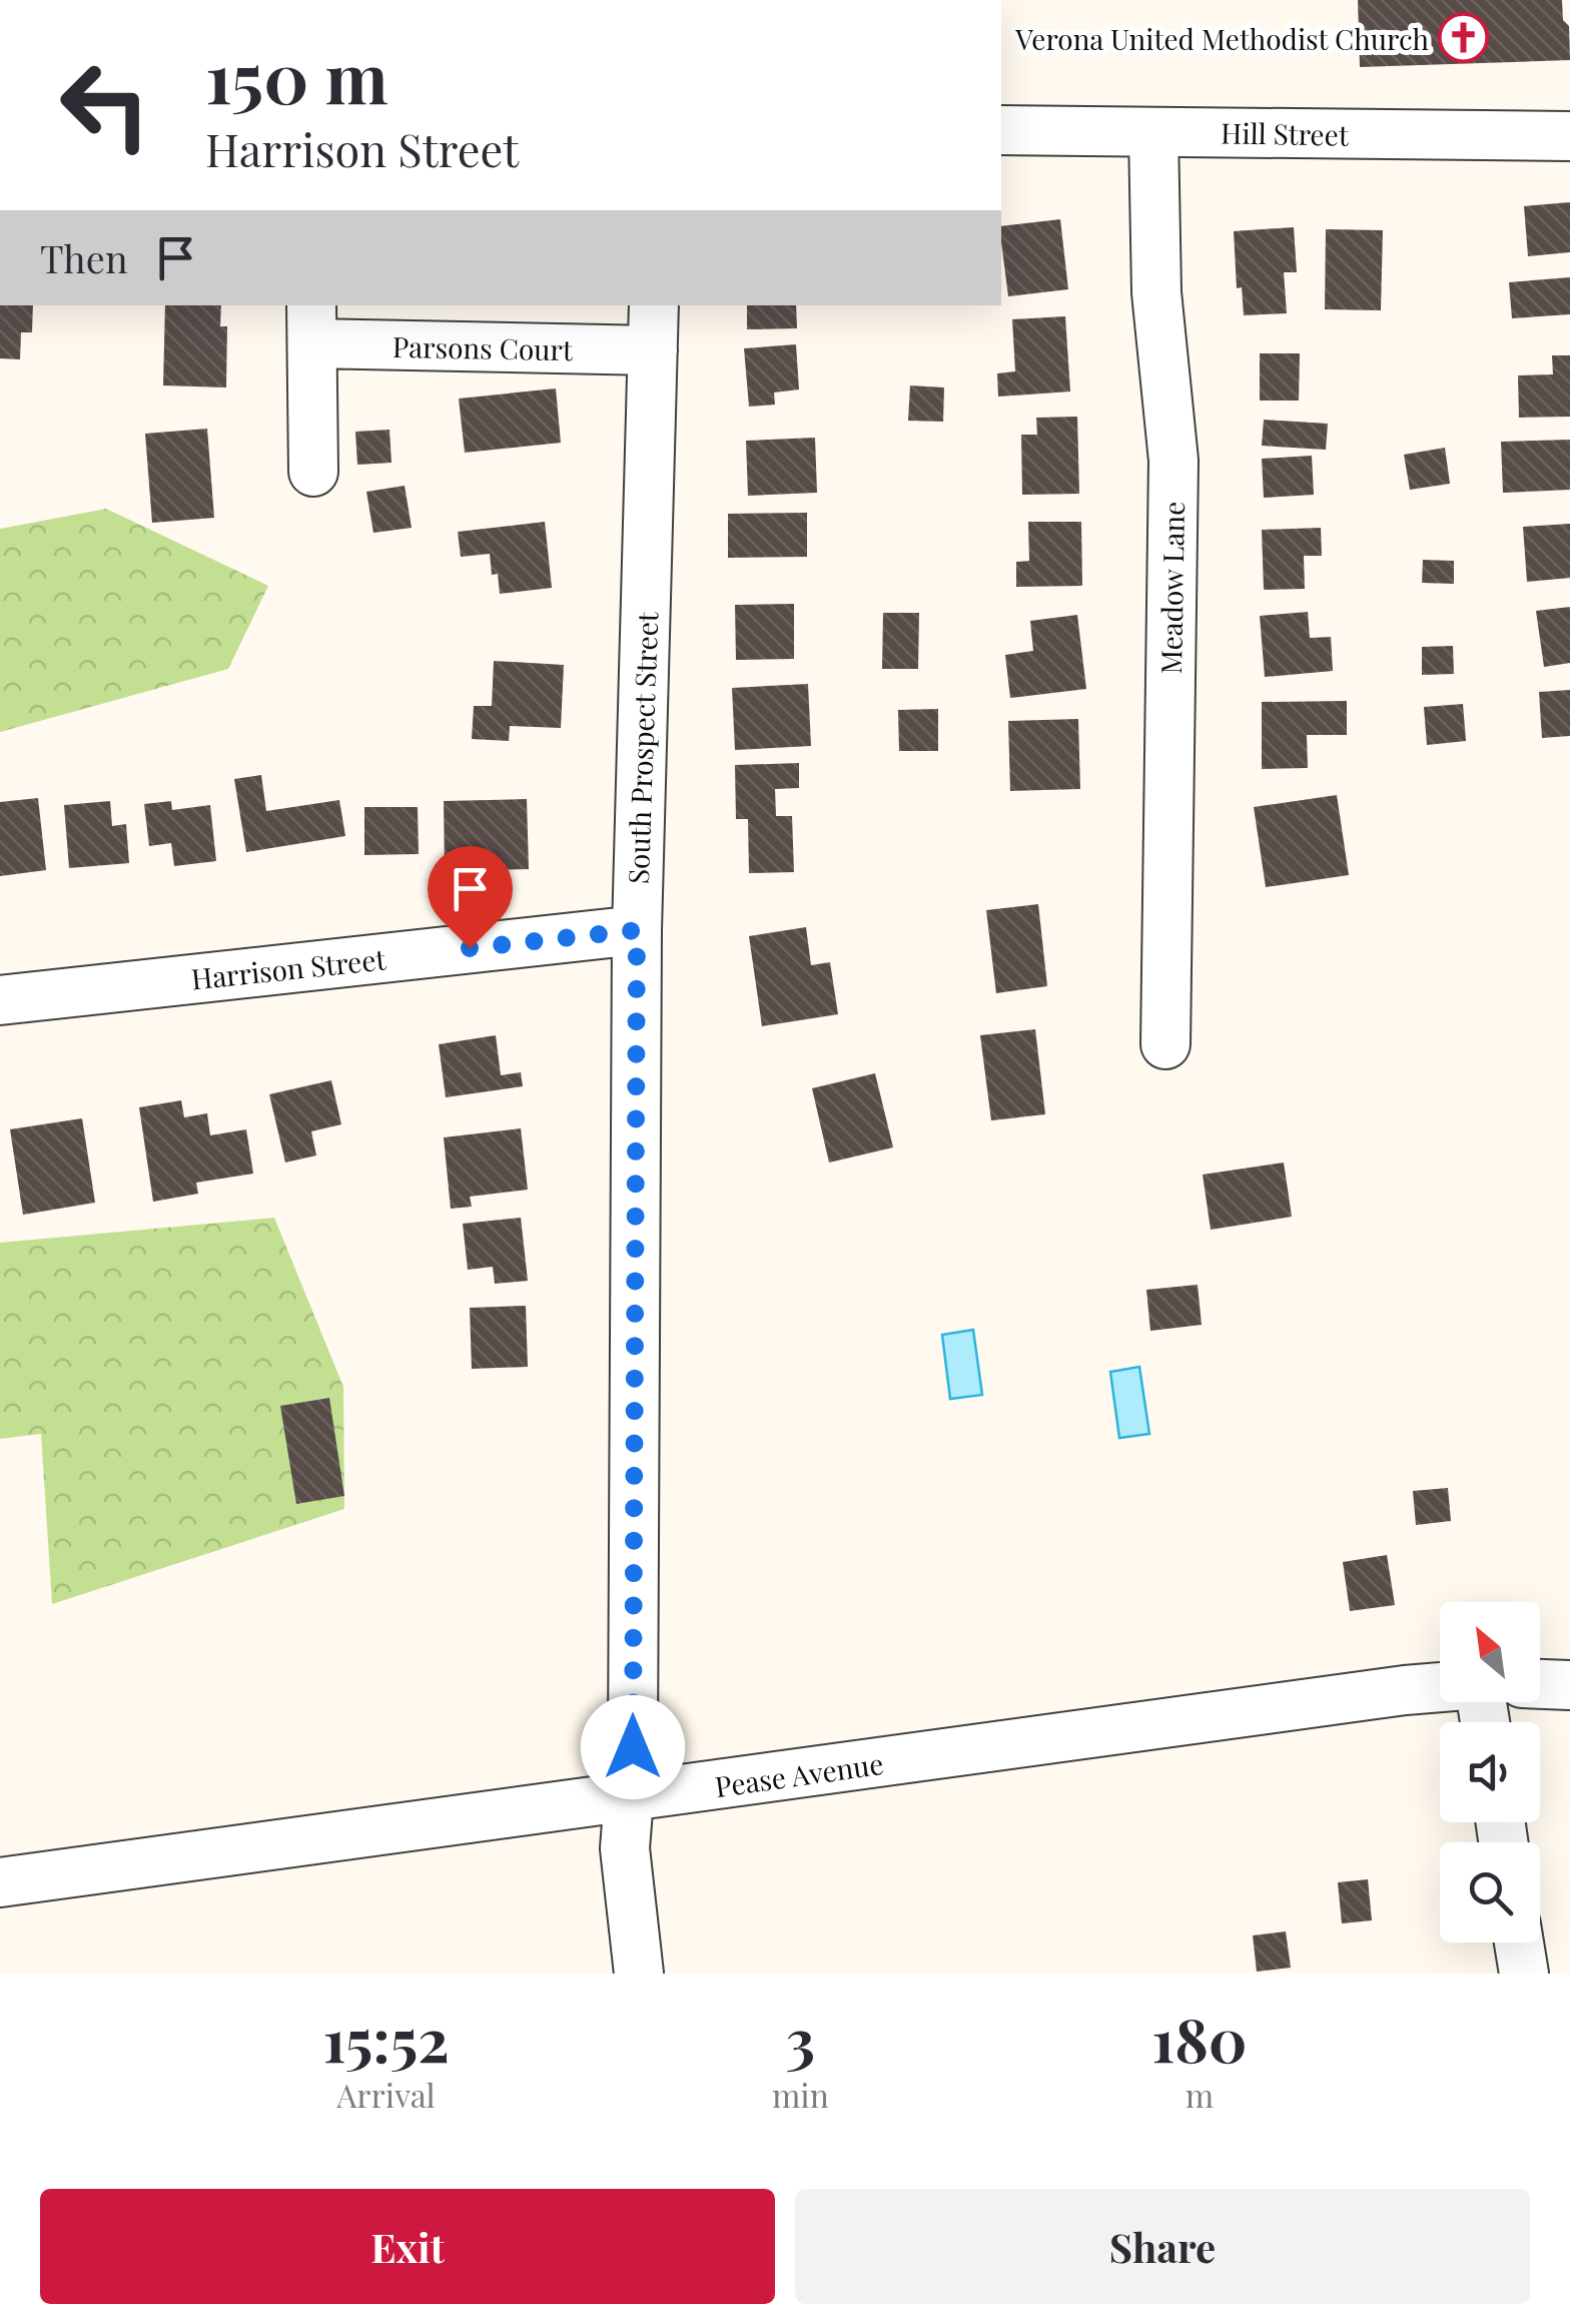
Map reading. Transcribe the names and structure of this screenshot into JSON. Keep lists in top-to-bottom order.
{
  "streets": {
    "street": [
      "Hill Street",
      "Parsons Court",
      "Meadow Lane",
      "South Prospect Street",
      "Harrison Street",
      "Pease Avenue"
    ]
  },
  "crossings": [
    ["Hill Street", "Meadow Lane"],
    ["Parsons Court", "South Prospect Street"],
    ["South Prospect Street", "Harrison Street"],
    ["South Prospect Street", "Pease Avenue"]
  ],
  "places": {
    "church": ["Verona United Methodist Church"]
  },
  "north": "top left",
  "page": {
    "turn": ["150 m", "Harrison Street"],
    "then": "Then",
    "eta": [
      "15:52",
      "Arrival",
      "3",
      "min",
      "180",
      "m"
    ],
    "buttons": ["Exit", "Share"]
  }
}
